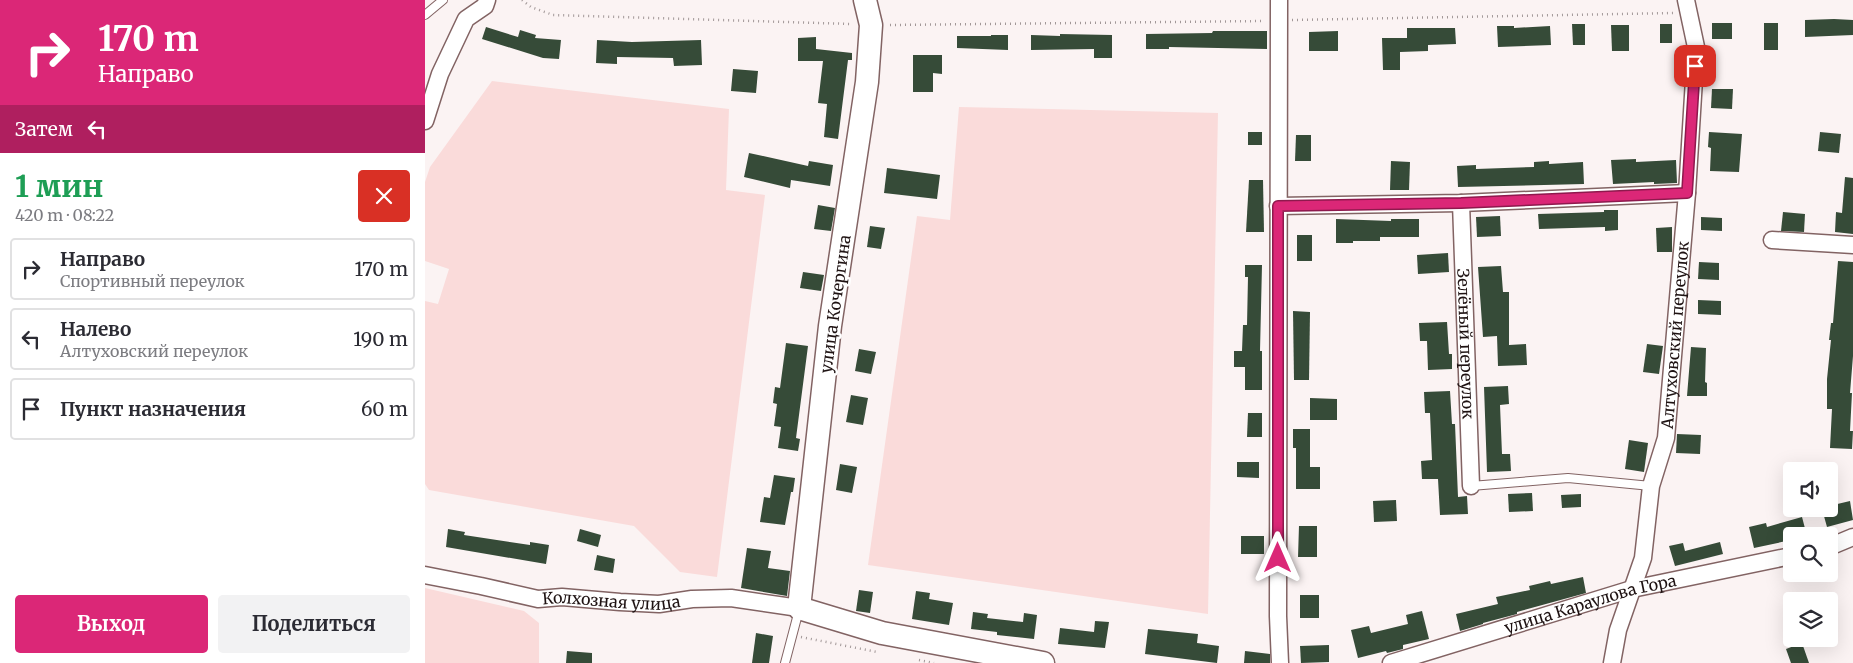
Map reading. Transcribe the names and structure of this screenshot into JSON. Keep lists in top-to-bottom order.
{
  "streets": {
    "main road": ["улица Кочергина"],
    "street": [
      "Алтуховский переулок",
      "Зелёный переулок",
      "Колхозная улица",
      "улица Караулова Гора"
    ]
  },
  "crossings": [
    ["улица Кочергина", "Колхозная улица"],
    ["Алтуховский переулок", "улица Караулова Гора"]
  ],
  "page": {
    "turn": ["170 m", "Направо"],
    "then": "Затем",
    "heading": ["1 мин", "420 m · 08:22"],
    "list": [
      {
        "name": "Направо",
        "note": "Спортивный переулок",
        "value": "170 m"
      },
      {
        "name": "Налево",
        "note": "Алтуховский переулок",
        "value": "190 m"
      },
      {
        "name": "Пункт назначения",
        "value": "60 m"
      }
    ],
    "buttons": ["Выход", "Поделиться"]
  }
}
